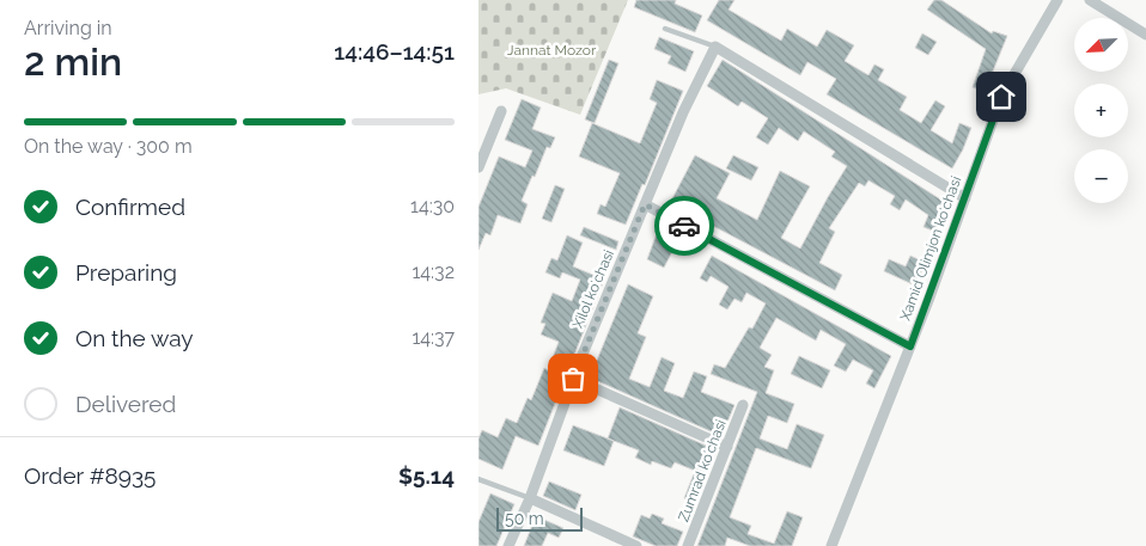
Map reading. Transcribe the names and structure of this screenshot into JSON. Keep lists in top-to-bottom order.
{
  "streets": {
    "street": ["Xamid Olimjon koʻchasi", "Xilol koʻchasi", "Zumrad koʻchasi"]
  },
  "parks": ["Jannat Mozor"],
  "scale_bar": "50 m",
  "north": "bottom left",
  "page": {
    "heading": ["2 min", "Arriving in", "14:46–14:51"],
    "panel": ["Order #8935", "$5.14"],
    "map_buttons": ["+", "−"],
    "bar": "On the way · 300 m",
    "list": [
      ["Confirmed", "14:30"],
      ["Preparing", "14:32"],
      ["On the way", "14:37"],
      "Delivered"
    ],
    "scale": "50 m"
  }
}
